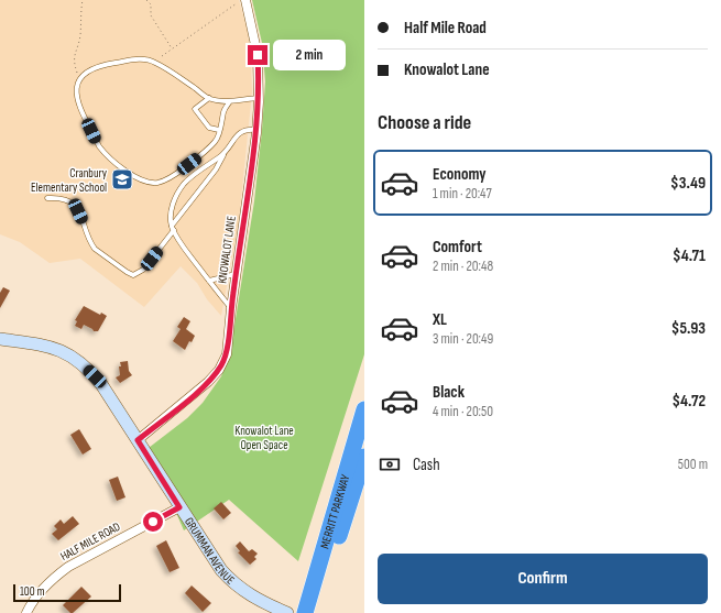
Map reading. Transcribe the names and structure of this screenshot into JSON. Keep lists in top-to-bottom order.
{
  "streets": {
    "highway": ["MERRITT PARKWAY"],
    "street": ["KNOWALOT LANE", "HALF MILE ROAD", "GRUMMAN AVENUE"]
  },
  "crossings": [
    ["KNOWALOT LANE", "GRUMMAN AVENUE"],
    ["HALF MILE ROAD", "GRUMMAN AVENUE"]
  ],
  "parks": ["Knowalot Lane Open Space"],
  "places": {
    "school or university": ["Cranbury Elementary School"]
  },
  "scale_bar": "100 m",
  "page": {
    "banner": ["Half Mile Road", "Knowalot Lane"],
    "bubble": "2 min",
    "heading": "Choose a ride",
    "list": [
      {
        "name": "Economy",
        "note": "1 min · 20:47",
        "value": "$3.49"
      },
      {
        "name": "Comfort",
        "note": "2 min · 20:48",
        "value": "$4.71"
      },
      {
        "name": "XL",
        "note": "3 min · 20:49",
        "value": "$5.93"
      },
      {
        "name": "Black",
        "note": "4 min · 20:50",
        "value": "$4.72"
      }
    ],
    "pay": ["Cash", "500 m"],
    "buttons": "Confirm",
    "scale": "100 m"
  }
}
